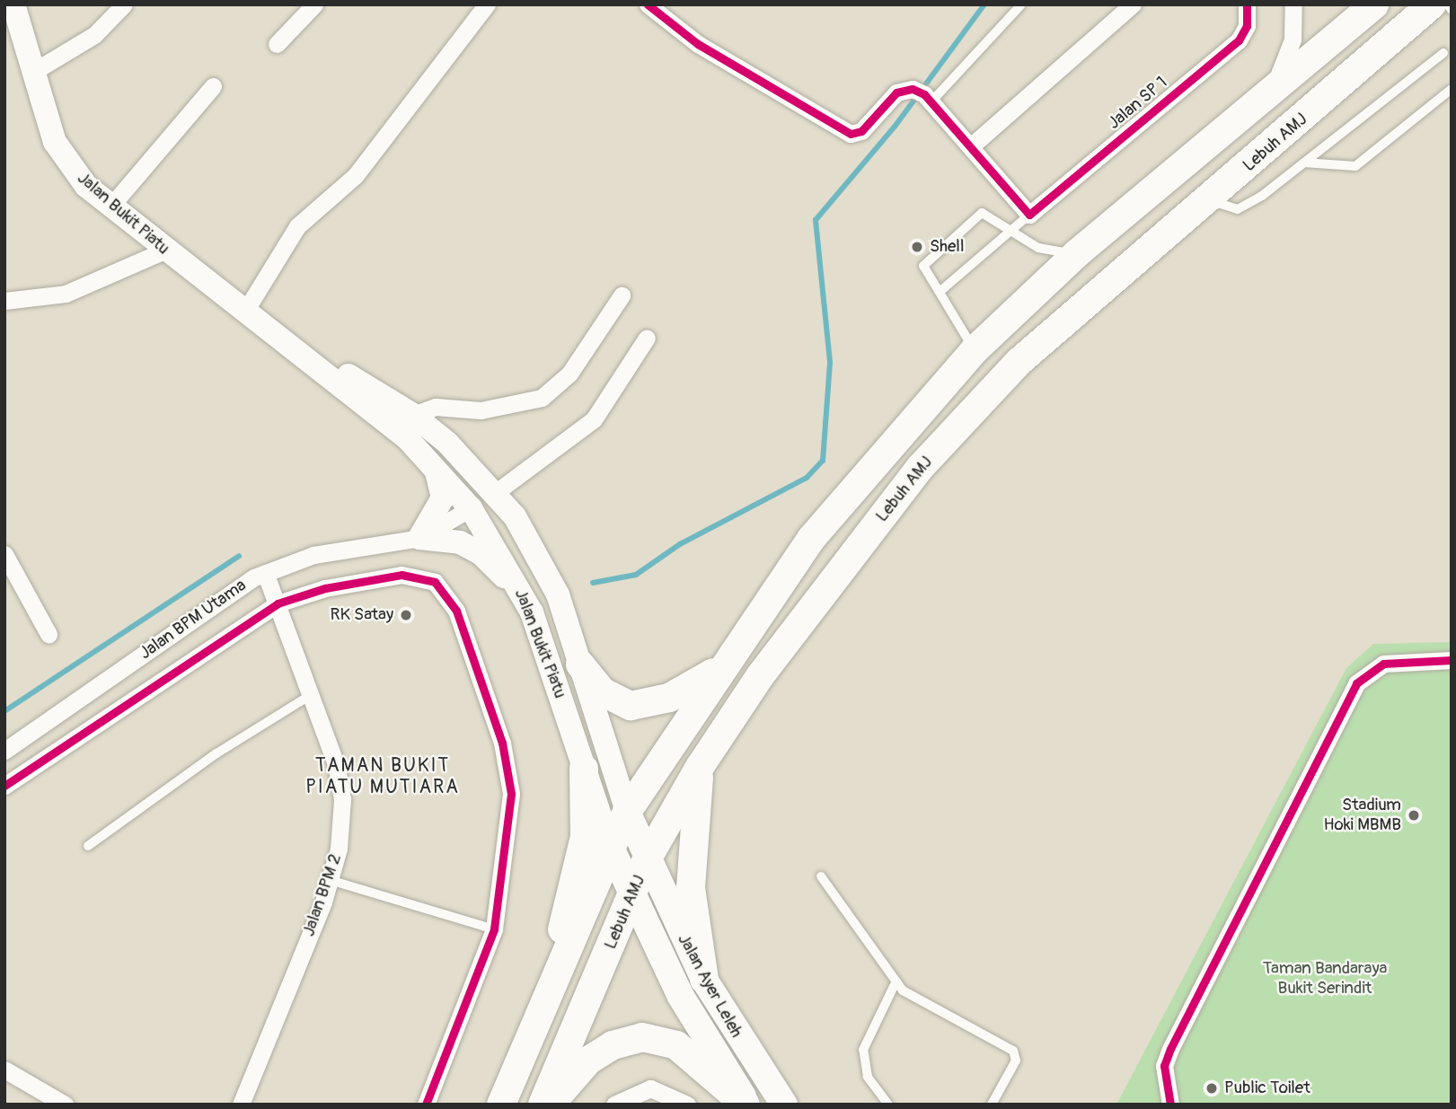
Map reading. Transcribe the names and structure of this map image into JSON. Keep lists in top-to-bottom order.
{
  "streets": {
    "highway": ["Lebuh AMJ"],
    "main road": ["Jalan Bukit Piatu", "Jalan Ayer Leleh"],
    "street": ["Jalan SP 1", "Jalan BPM Utama", "Jalan BPM 2"]
  },
  "crossings": [
    ["Lebuh AMJ", "Jalan Bukit Piatu"],
    ["Lebuh AMJ", "Jalan Ayer Leleh"],
    ["Jalan Bukit Piatu", "Jalan BPM Utama"],
    ["Jalan Bukit Piatu", "Jalan Ayer Leleh"],
    ["Jalan BPM Utama", "Jalan BPM 2"]
  ],
  "districts": ["TAMAN BUKIT PIATU MUTIARA"],
  "parks": ["Taman Bandaraya Bukit Serindit"],
  "places": [
    "Shell",
    "RK Satay",
    "Stadium Hoki MBMB",
    "Public Toilet"
  ]
}
